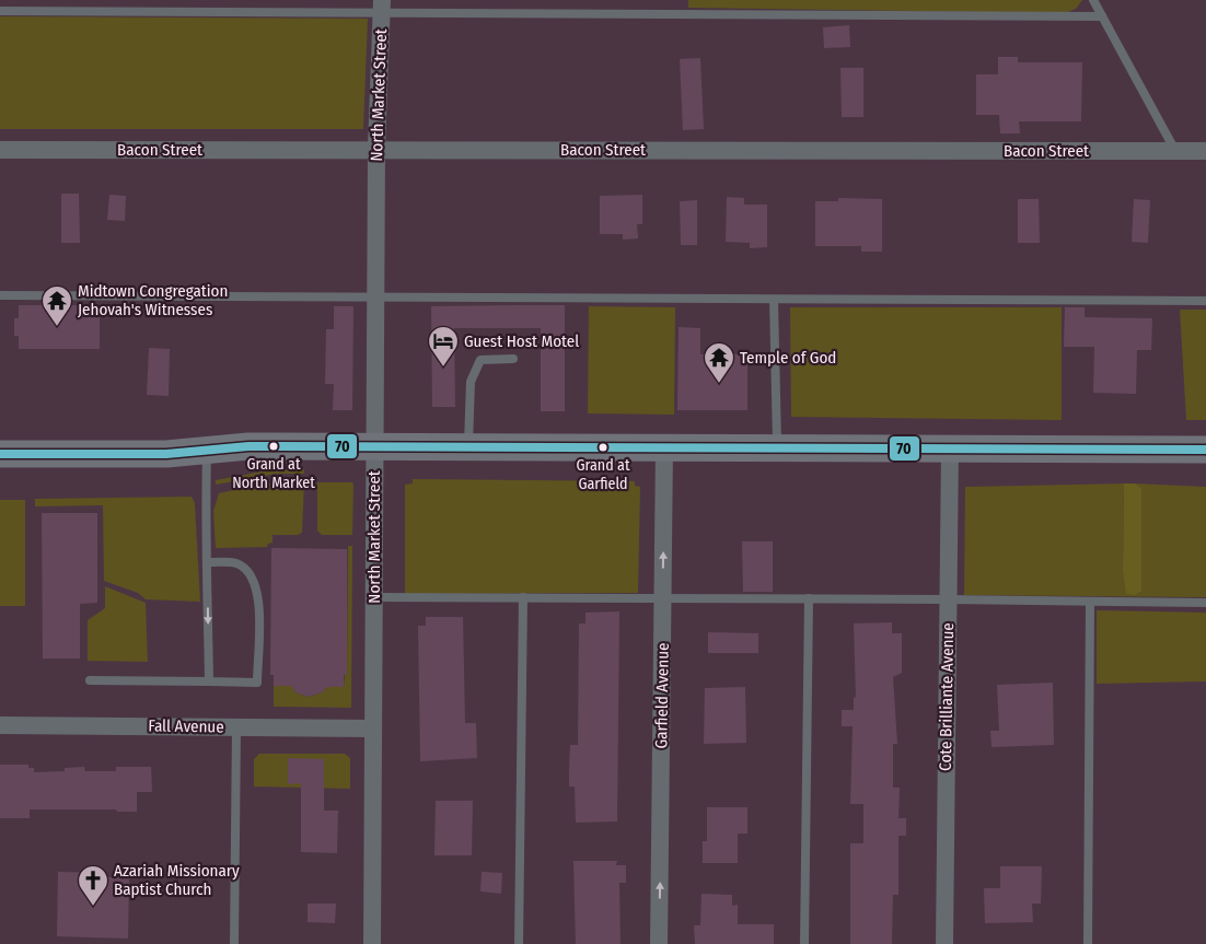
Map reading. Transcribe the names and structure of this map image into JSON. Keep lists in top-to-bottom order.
{
  "streets": {
    "street": [
      "North Market Street",
      "Bacon Street",
      "Garfield Avenue",
      "Cote Brilliante Avenue",
      "Fall Avenue"
    ]
  },
  "crossings": [
    ["North Market Street", "Bacon Street"],
    ["North Market Street", "Fall Avenue"]
  ],
  "one_way": ["Garfield Avenue"],
  "places": {
    "temple": ["Midtown Congregation Jehovah's Witnesses", "Temple of God"],
    "hotel": ["Guest Host Motel"],
    "other": ["Grand at North Market", "Grand at Garfield"],
    "church": ["Azariah Missionary Baptist Church"]
  },
  "lines": ["transit line 70"]
}
